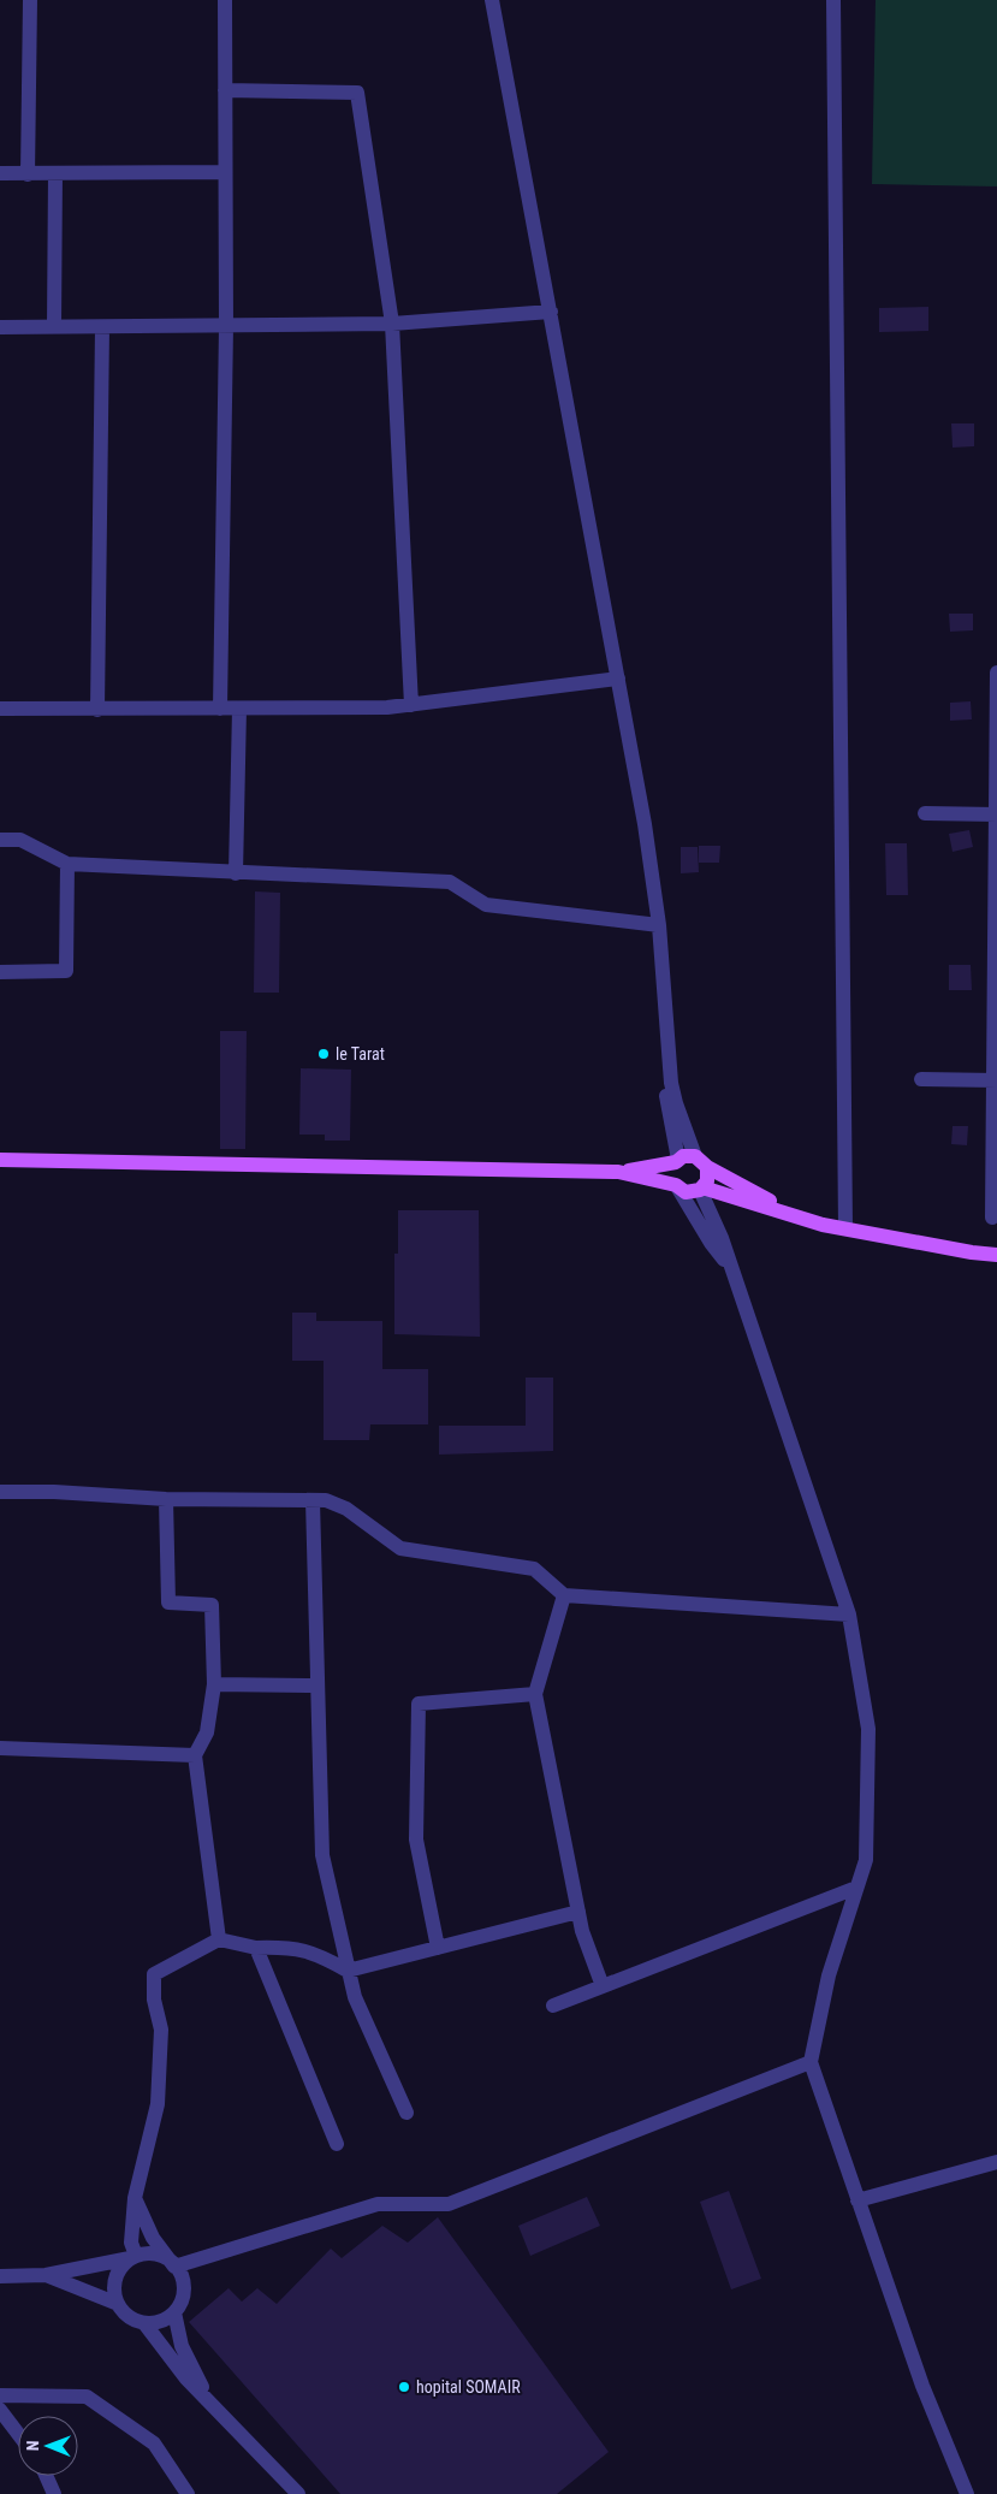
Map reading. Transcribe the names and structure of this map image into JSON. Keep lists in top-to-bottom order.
{
  "places": ["le Tarat", "hopital SOMAIR"],
  "north": "left"
}
